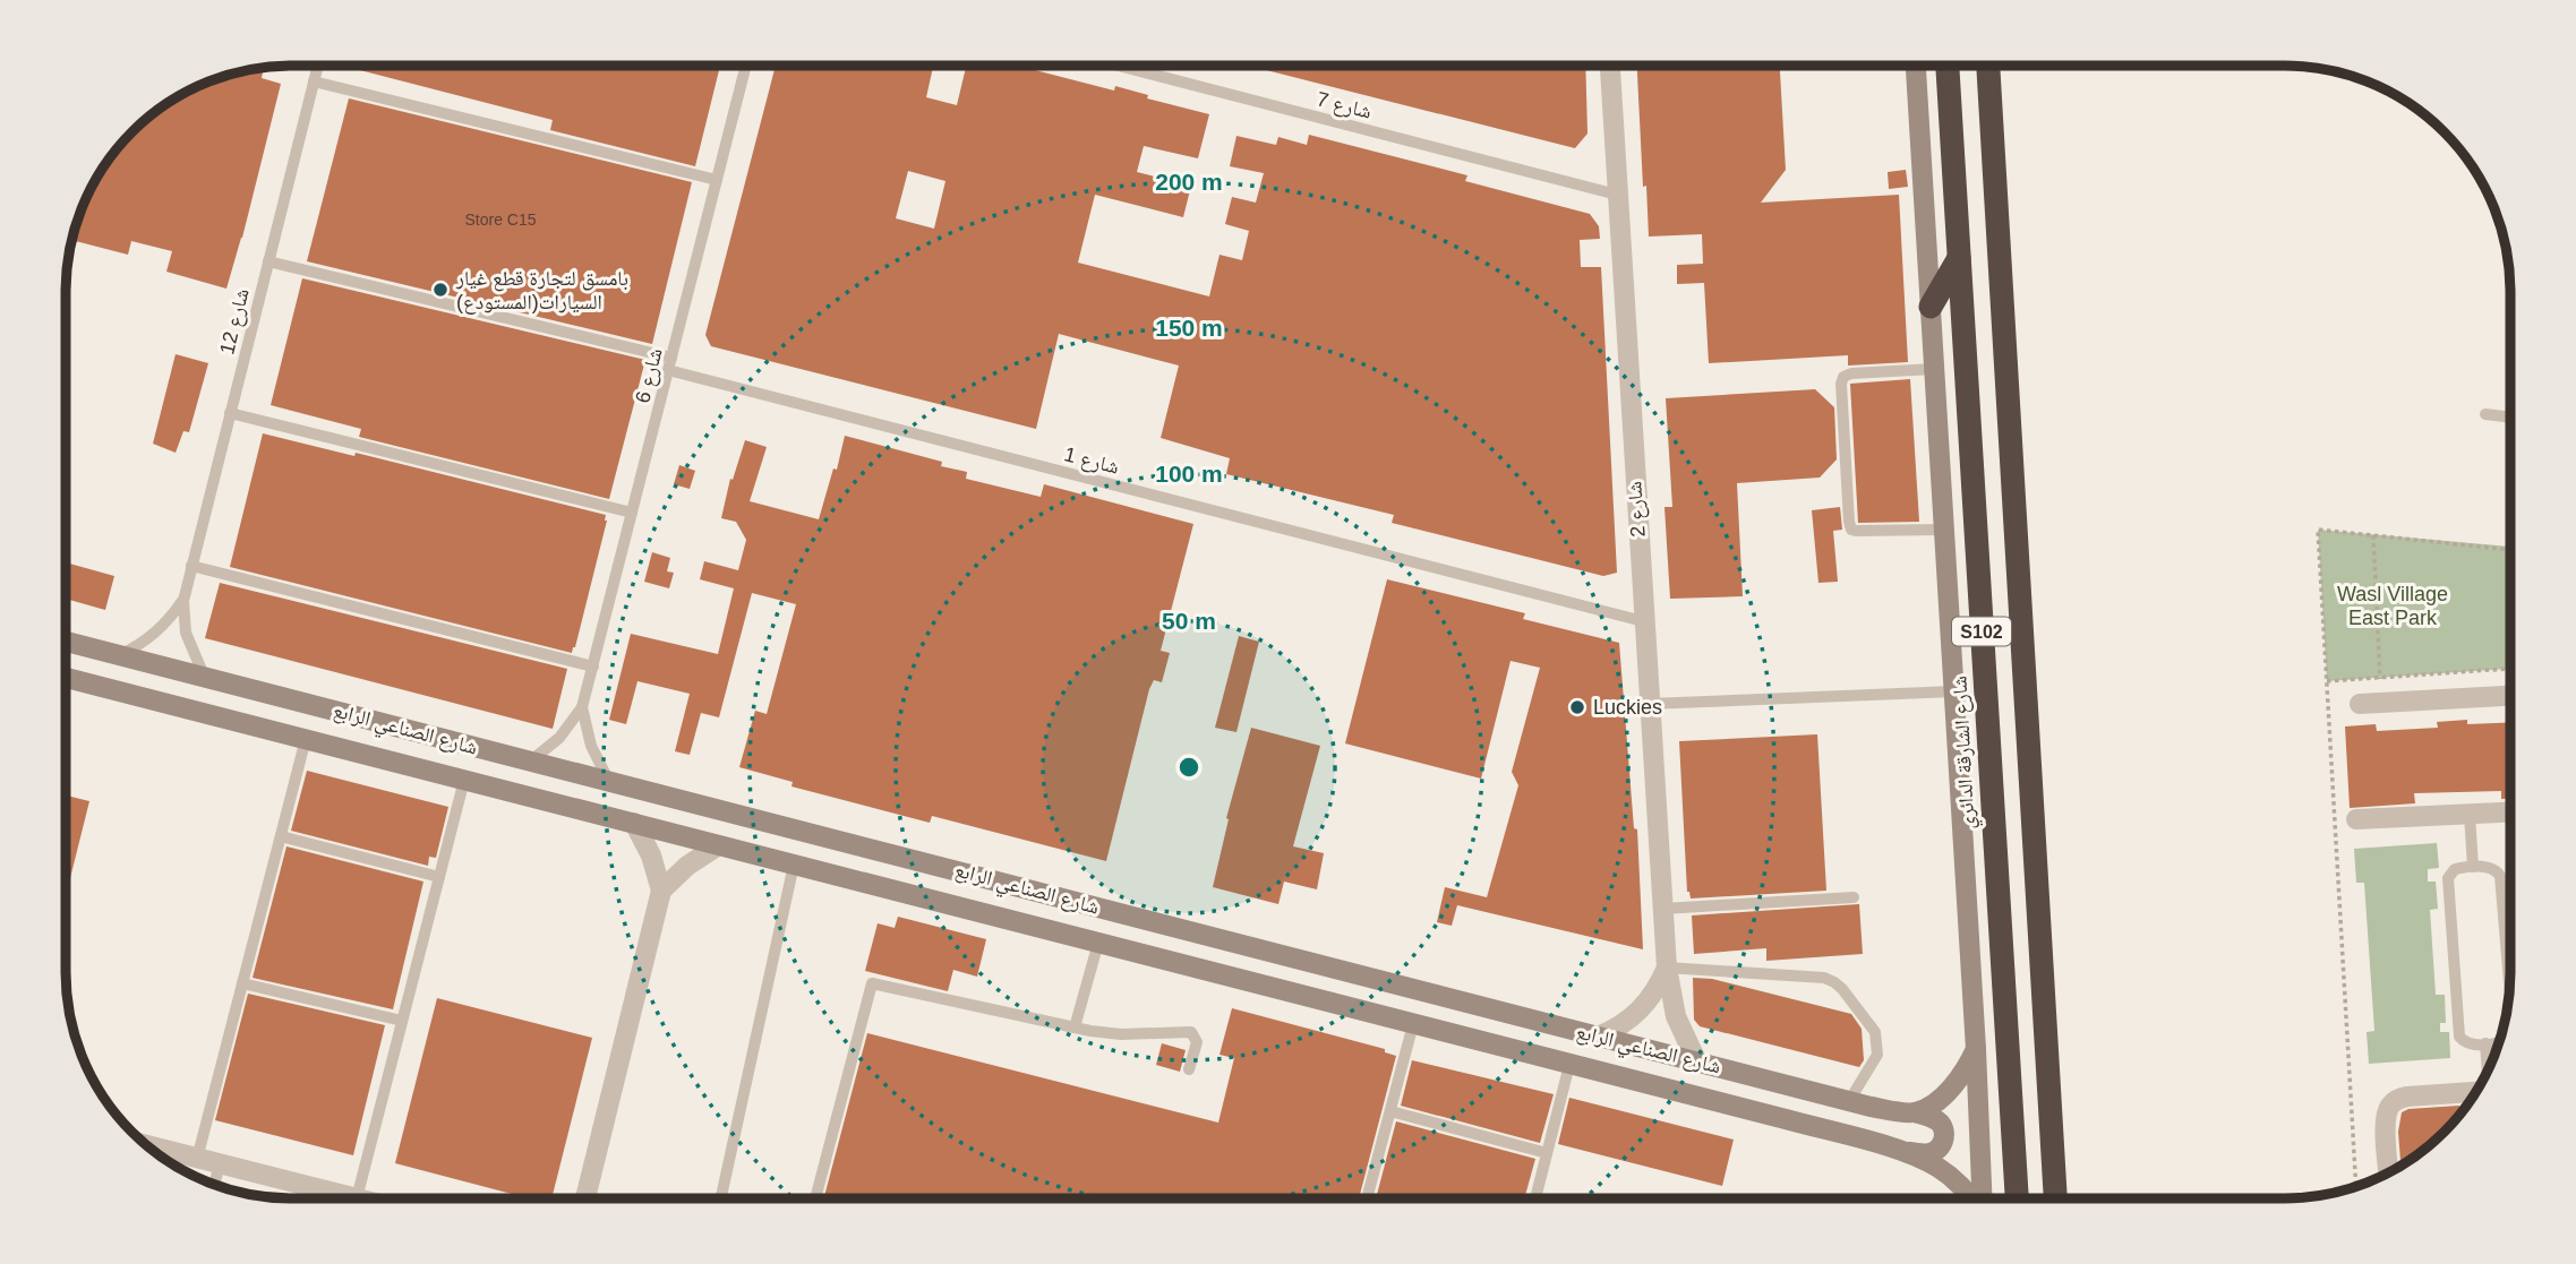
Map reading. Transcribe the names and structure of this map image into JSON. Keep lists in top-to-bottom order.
{
  "streets": {
    "highway": ["S102", "شارع الشارقة الدائري"],
    "main road": ["شارع الصناعي الرابع"],
    "street": ["شارع 2"],
    "lane": [
      "شارع 7",
      "شارع 12",
      "شارع 6",
      "شارع 1"
    ]
  },
  "crossings": [
    ["شارع 7", "شارع 2"],
    ["شارع 12", "شارع 1"],
    ["شارع 12", "شارع الصناعي الرابع"],
    ["شارع 6", "شارع 1"],
    ["شارع 6", "شارع الصناعي الرابع"],
    ["شارع 1", "شارع 2"],
    ["شارع 2", "شارع الصناعي الرابع"]
  ],
  "parks": ["Wasl Village East Park"],
  "places": ["بامسق لتجارة قطع غيار السيارات(المستودع)", "Luckies"],
  "house_numbers": ["Store C15"],
  "rings": [
    "200 m",
    "150 m",
    "100 m",
    "50 m"
  ]
}
